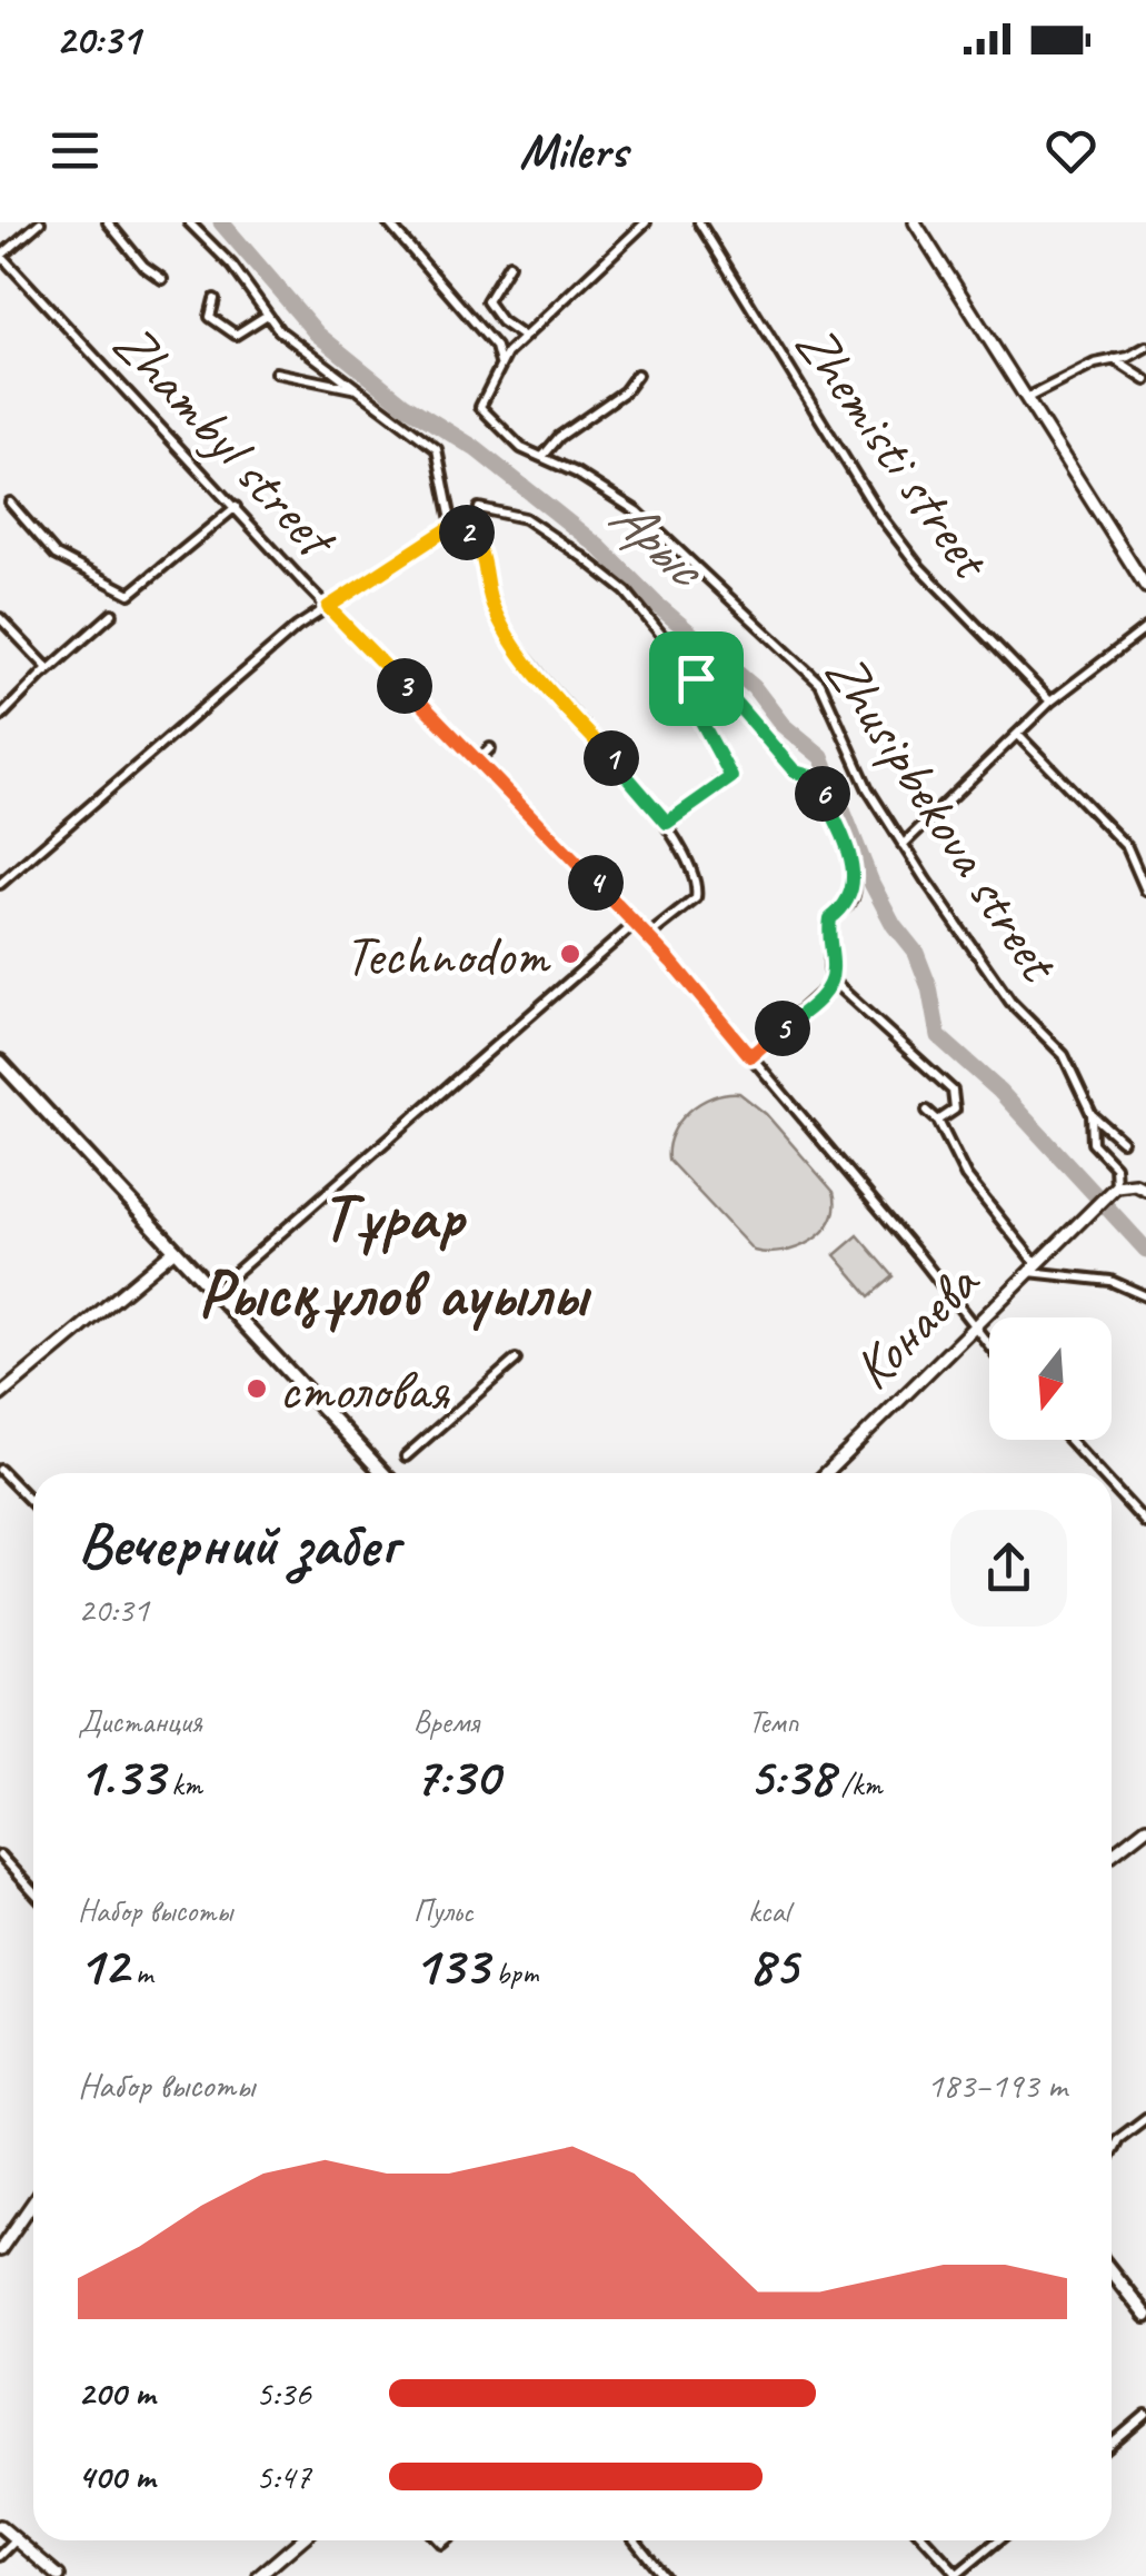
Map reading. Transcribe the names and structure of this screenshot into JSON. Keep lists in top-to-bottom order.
{
  "streets": {
    "street": [
      "Zhambyl street",
      "Zhemisti street",
      "Zhusipbekova street",
      "Конаева"
    ]
  },
  "crossings": [
    ["Zhambyl street", "Конаева"],
    ["Zhusipbekova street", "Конаева"]
  ],
  "districts": ["Тұрар Рысқұлов ауылы"],
  "water": ["Арыс"],
  "places": ["Technodom", "столовая"],
  "north": "bottom",
  "page": {
    "status": "20:31",
    "header": "Milers",
    "pins": [
      "2",
      "3",
      "1",
      "6",
      "4",
      "5"
    ],
    "heading": ["Вечерний забег", "20:31"],
    "stats": [
      ["Дистанция", "1.33 km"],
      ["Время", "7:30"],
      ["Темп", "5:38 /km"],
      ["Набор высоты", "12 m"],
      ["Пульс", "133 bpm"],
      ["kcal", "85"]
    ],
    "chart": ["Набор высоты", "183–193 m"],
    "list": [
      {
        "name": "200 m",
        "note": "5:36"
      },
      {
        "name": "400 m",
        "note": "5:47"
      }
    ]
  }
}
